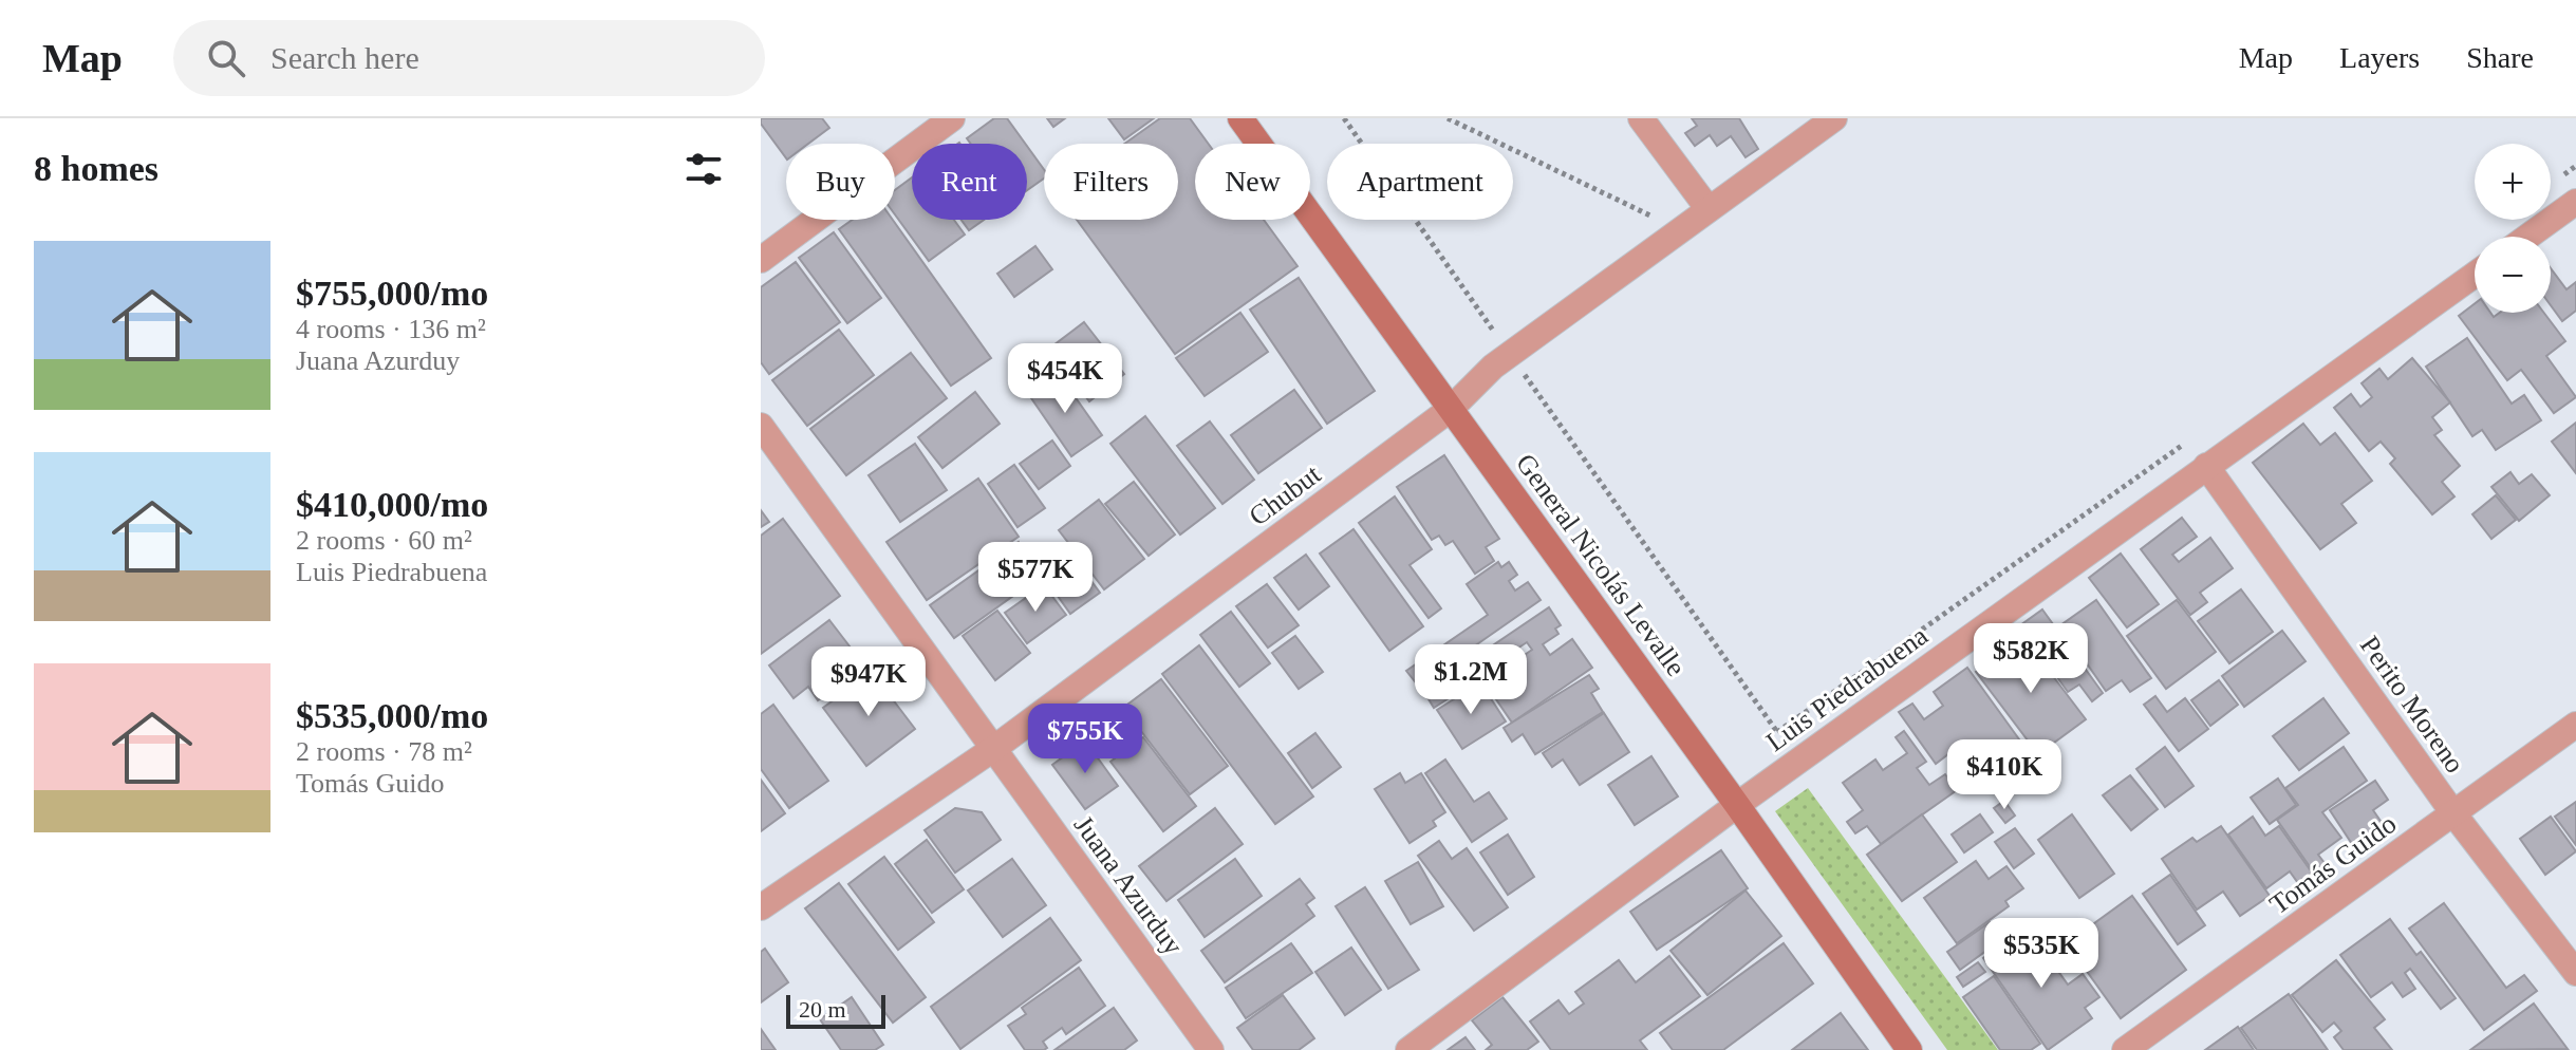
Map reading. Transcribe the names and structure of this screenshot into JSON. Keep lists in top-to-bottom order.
{
  "streets": {
    "street": [
      "Chubut",
      "General Nicolás Levalle",
      "Luis Piedrabuena",
      "Perito Moreno",
      "Tomás Guido",
      "Juana Azurduy"
    ]
  },
  "crossings": [
    ["Chubut", "General Nicolás Levalle"],
    ["Chubut", "Juana Azurduy"],
    ["General Nicolás Levalle", "Luis Piedrabuena"],
    ["Luis Piedrabuena", "Perito Moreno"],
    ["Perito Moreno", "Tomás Guido"]
  ],
  "scale_bar": "20 m",
  "page": {
    "header": "Map",
    "search": "Search here",
    "nav": ["Map", "Layers", "Share"],
    "heading": "8 homes",
    "map_buttons": ["+", "−"],
    "chip": [
      "Buy",
      "Rent",
      "Filters",
      "New",
      "Apartment"
    ],
    "list": [
      {
        "name": "$755,000/mo",
        "note": "4 rooms · 136 m² · Juana Azurduy"
      },
      {
        "name": "$410,000/mo",
        "note": "2 rooms · 60 m² · Luis Piedrabuena"
      },
      {
        "name": "$535,000/mo",
        "note": "2 rooms · 78 m² · Tomás Guido"
      }
    ],
    "price": [
      "$454K",
      "$577K",
      "$582K",
      "$1.2M",
      "$947K",
      "$755K",
      "$410K",
      "$535K"
    ],
    "scale": "20 m"
  }
}
